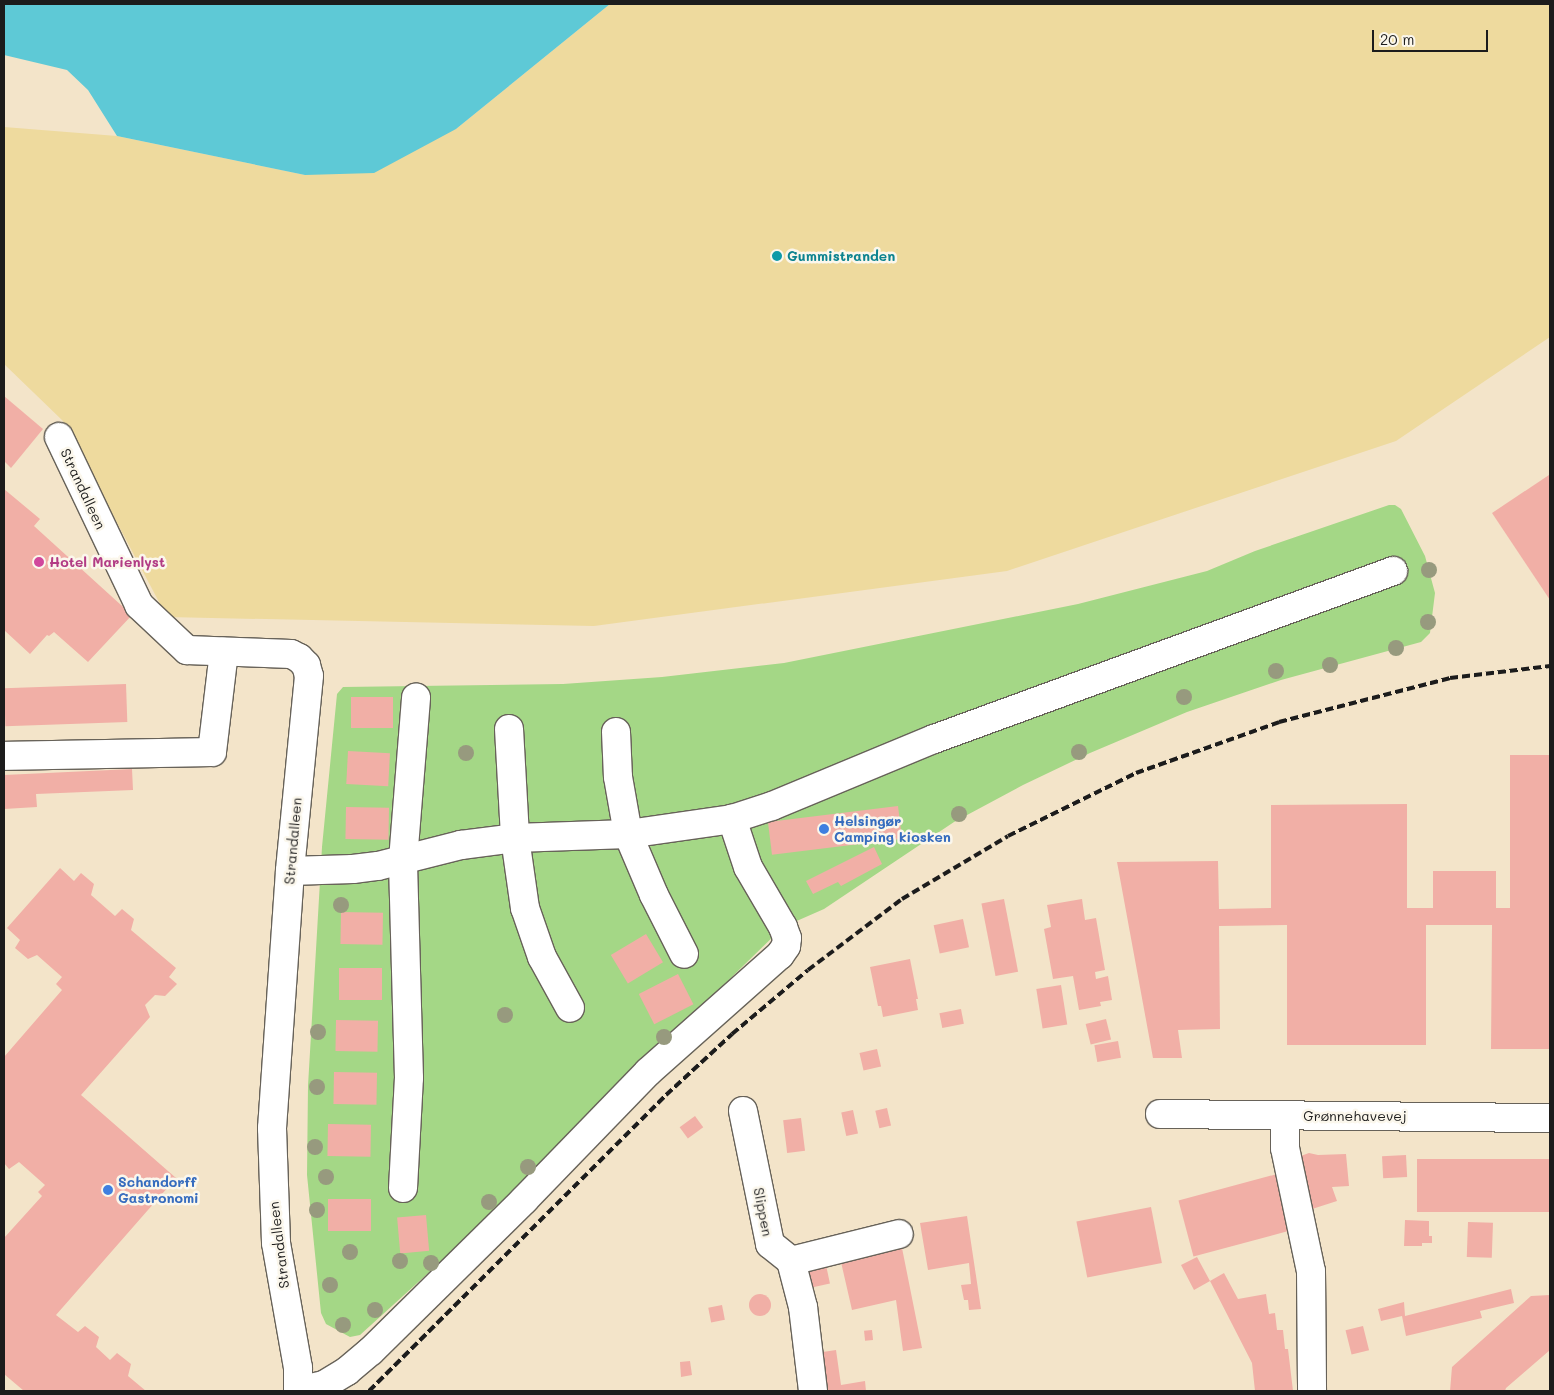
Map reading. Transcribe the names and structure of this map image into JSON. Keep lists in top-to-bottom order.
{
  "streets": {
    "street": ["Strandalleen", "Grønnehavevej", "Slippen"]
  },
  "places": [
    "Gummistranden",
    "Hotel Marienlyst",
    "Helsingør Camping kiosken",
    "Schandorff Gastronomi"
  ],
  "scale_bar": "20 m"
}
